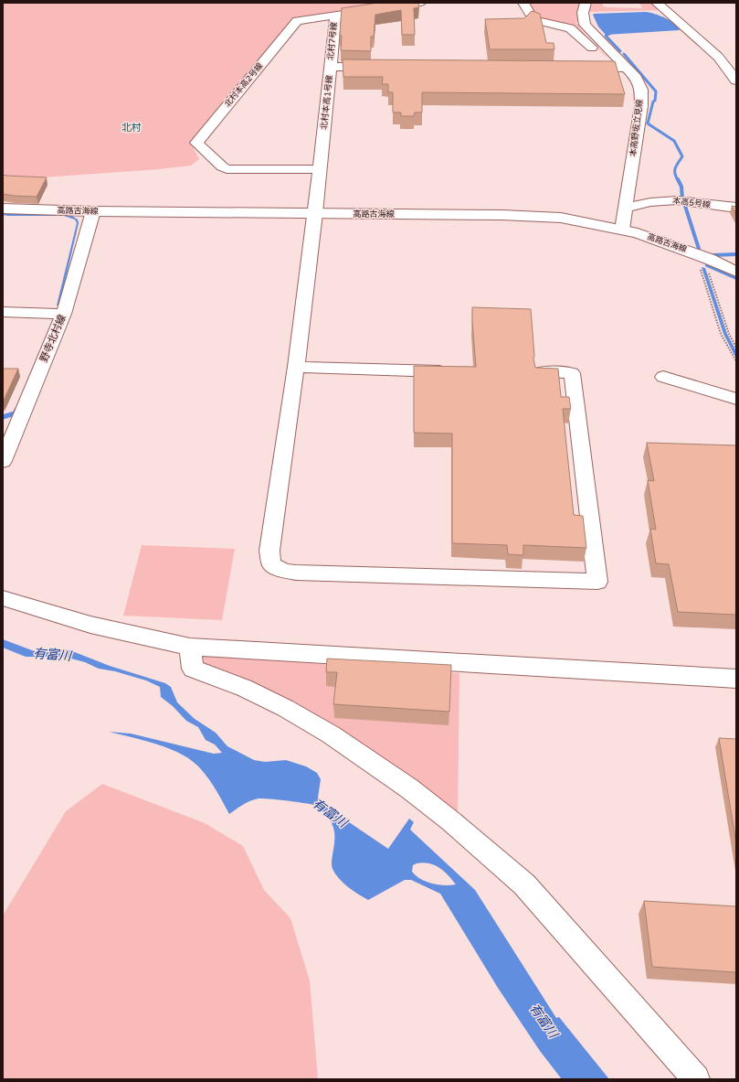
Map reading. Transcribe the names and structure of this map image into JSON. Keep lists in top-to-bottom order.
{
  "streets": {
    "main road": ["高路古海線"],
    "street": [
      "北村7号線",
      "北村本高2号線",
      "北村本高1号線",
      "本高野坂立見線",
      "本高5号線",
      "野寺北村線"
    ]
  },
  "crossings": [
    ["北村7号線", "北村本高2号線"],
    ["北村7号線", "北村本高1号線"],
    ["北村本高2号線", "北村本高1号線"],
    ["北村本高1号線", "高路古海線"],
    ["本高野坂立見線", "本高5号線"],
    ["本高野坂立見線", "高路古海線"],
    ["高路古海線", "野寺北村線"]
  ],
  "districts": ["北村"],
  "water": ["有富川"]
}
